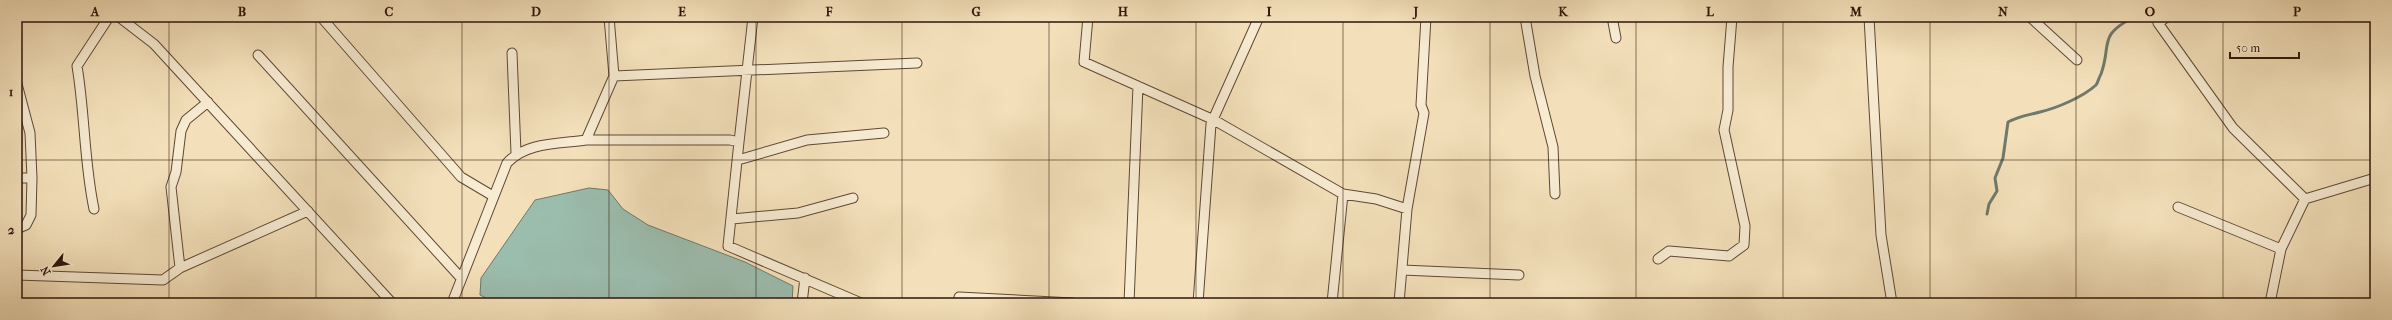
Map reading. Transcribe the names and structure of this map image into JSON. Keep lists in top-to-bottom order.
{
  "scale_bar": "50 m",
  "north": "bottom left",
  "grid": {
    "columns": [
      "A",
      "B",
      "C",
      "D",
      "E",
      "F",
      "G",
      "H",
      "I",
      "J",
      "K",
      "L",
      "M",
      "N",
      "O",
      "P"
    ],
    "rows": ["1", "2"]
  }
}
